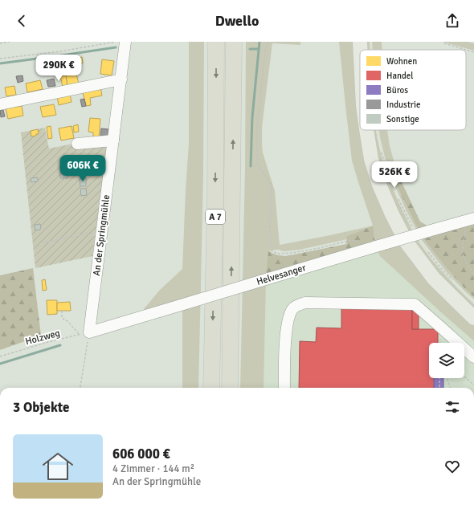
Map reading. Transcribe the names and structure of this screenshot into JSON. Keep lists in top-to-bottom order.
{
  "streets": {
    "highway": ["A 7"],
    "street": ["An der Springmühle", "Helvesanger"],
    "path": ["Holzweg"]
  },
  "crossings": [
    ["An der Springmühle", "Helvesanger"],
    ["An der Springmühle", "Holzweg"],
    ["Helvesanger", "Holzweg"]
  ],
  "legend": [
    "Wohnen",
    "Handel",
    "Büros",
    "Industrie",
    "Sonstige"
  ],
  "page": {
    "header": "Dwello",
    "price": ["290K €", "606K €", "526K €"],
    "heading": "3 Objekte",
    "list": [
      {
        "name": "606 000 €",
        "note": "4 Zimmer · 144 m² · An der Springmühle"
      }
    ]
  }
}
